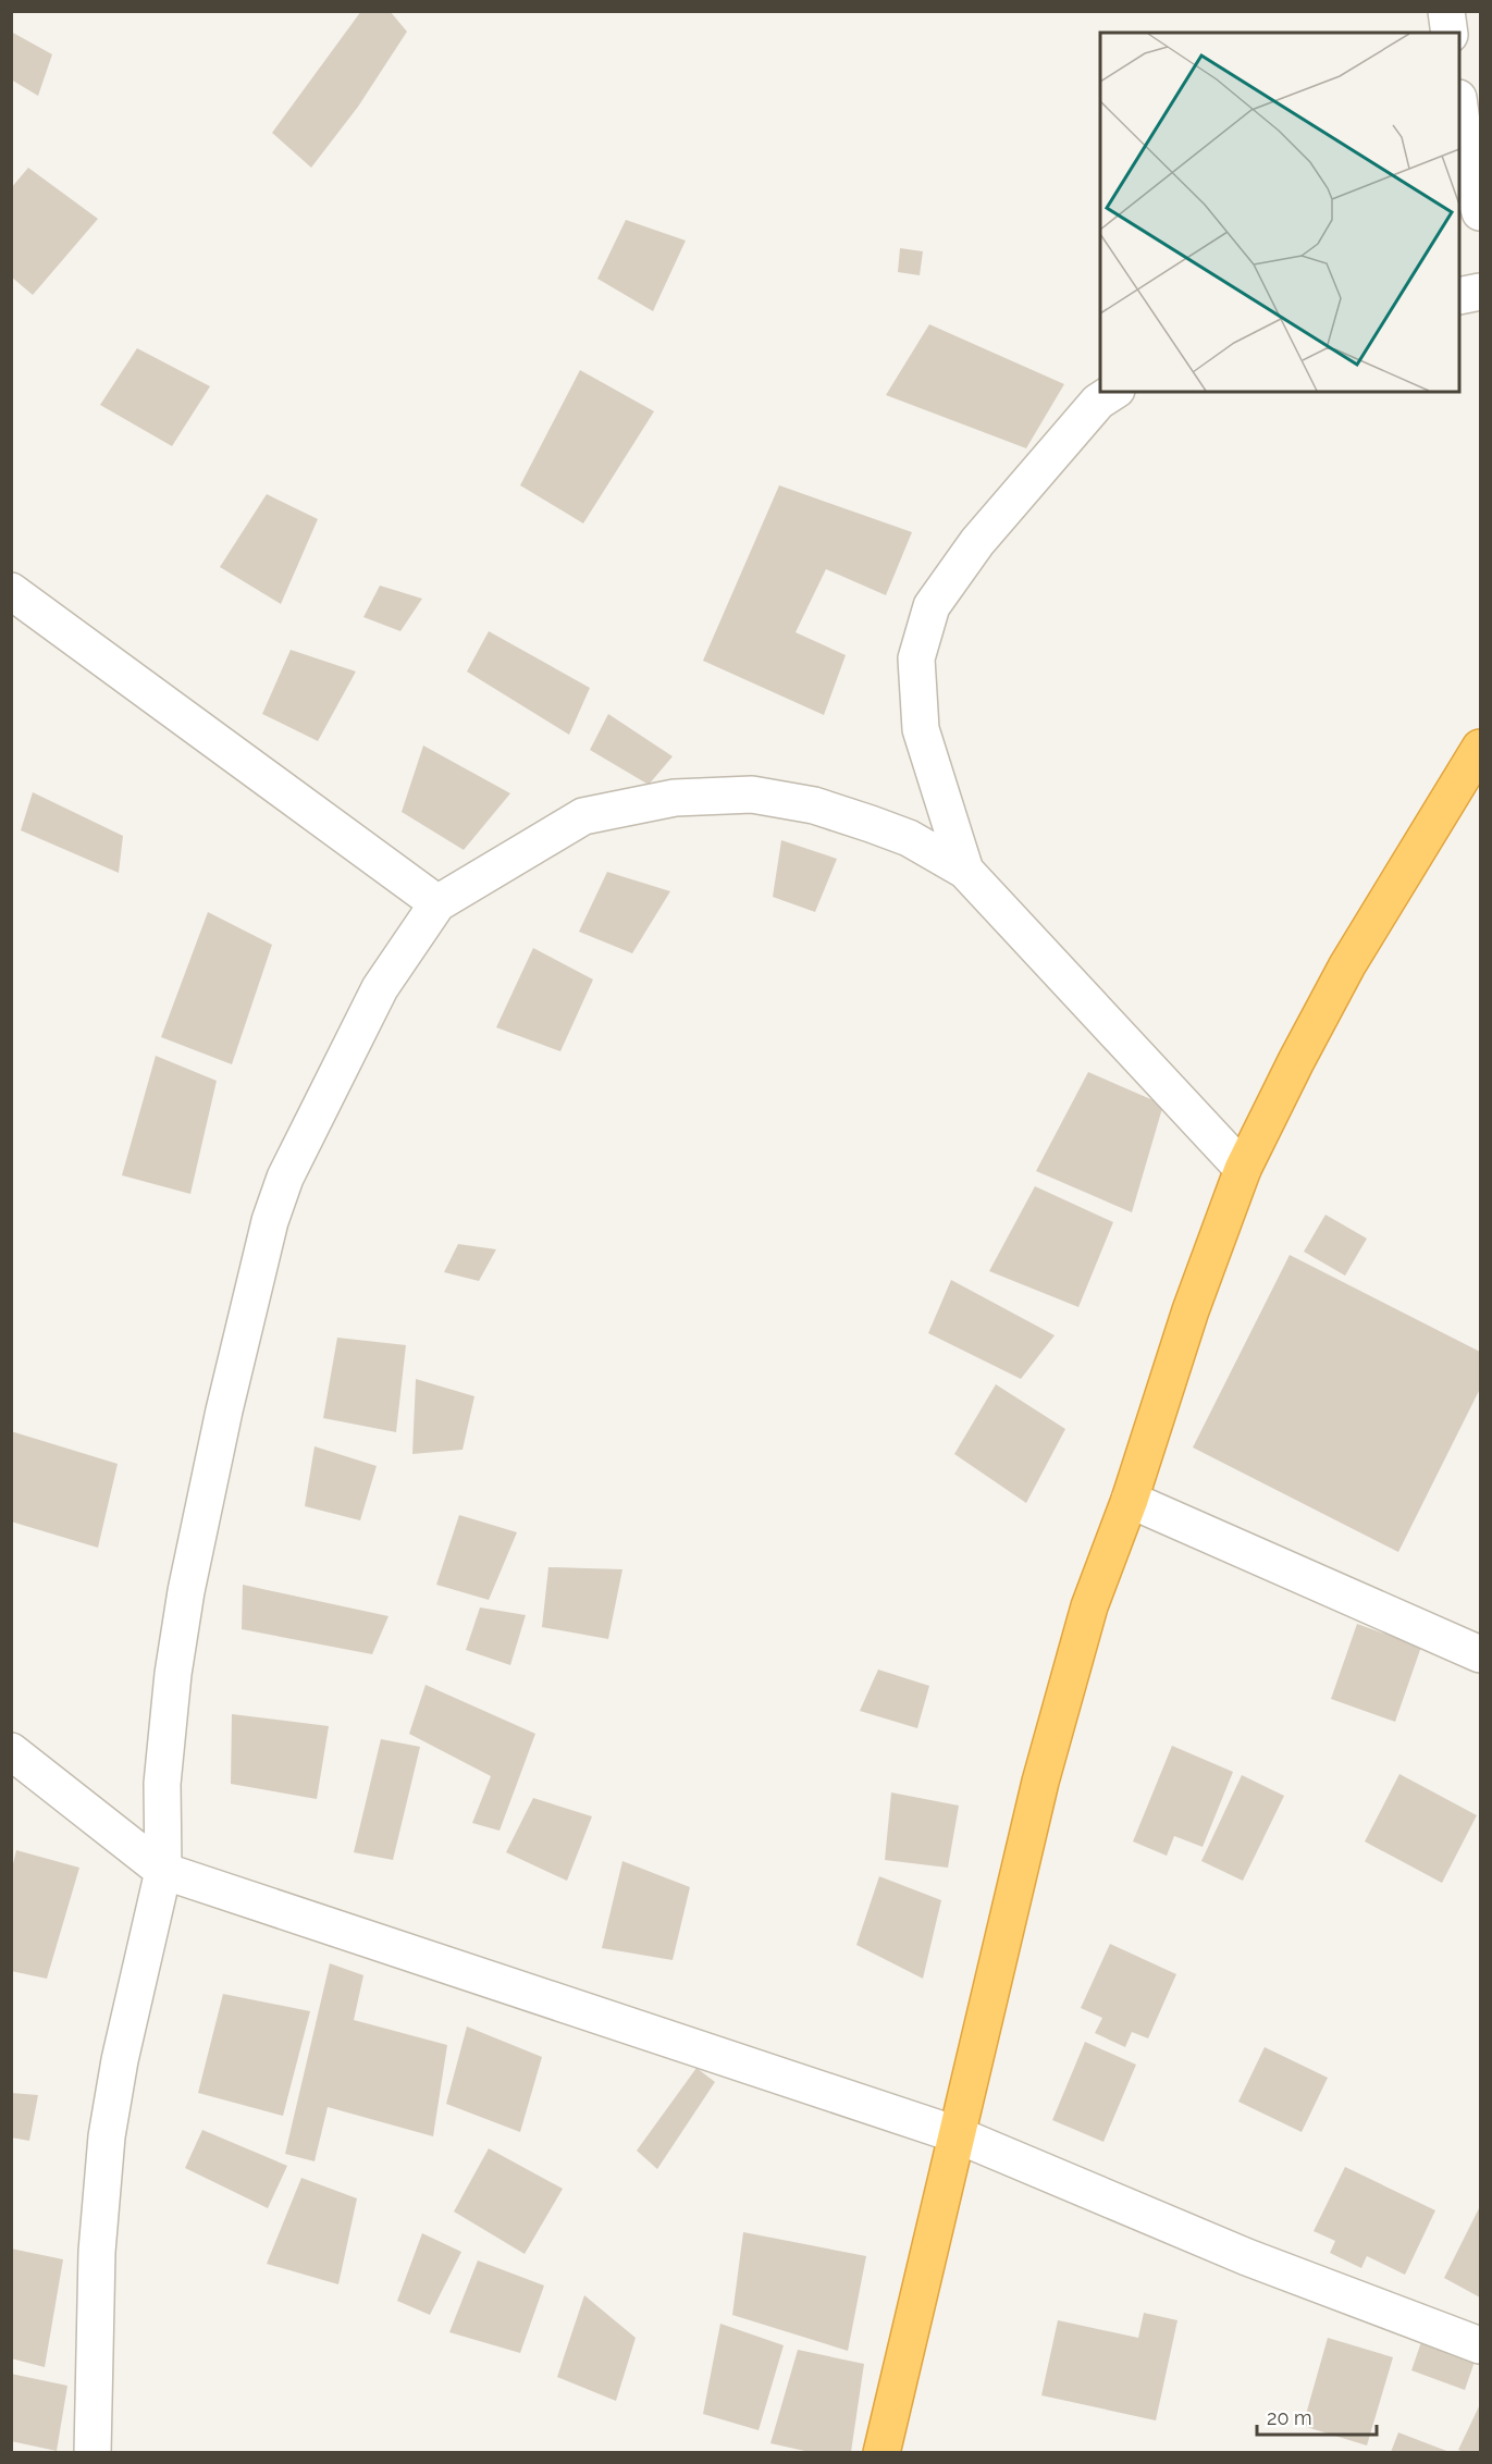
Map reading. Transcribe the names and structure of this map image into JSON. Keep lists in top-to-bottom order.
{
  "scale_bar": "20 m"
}
